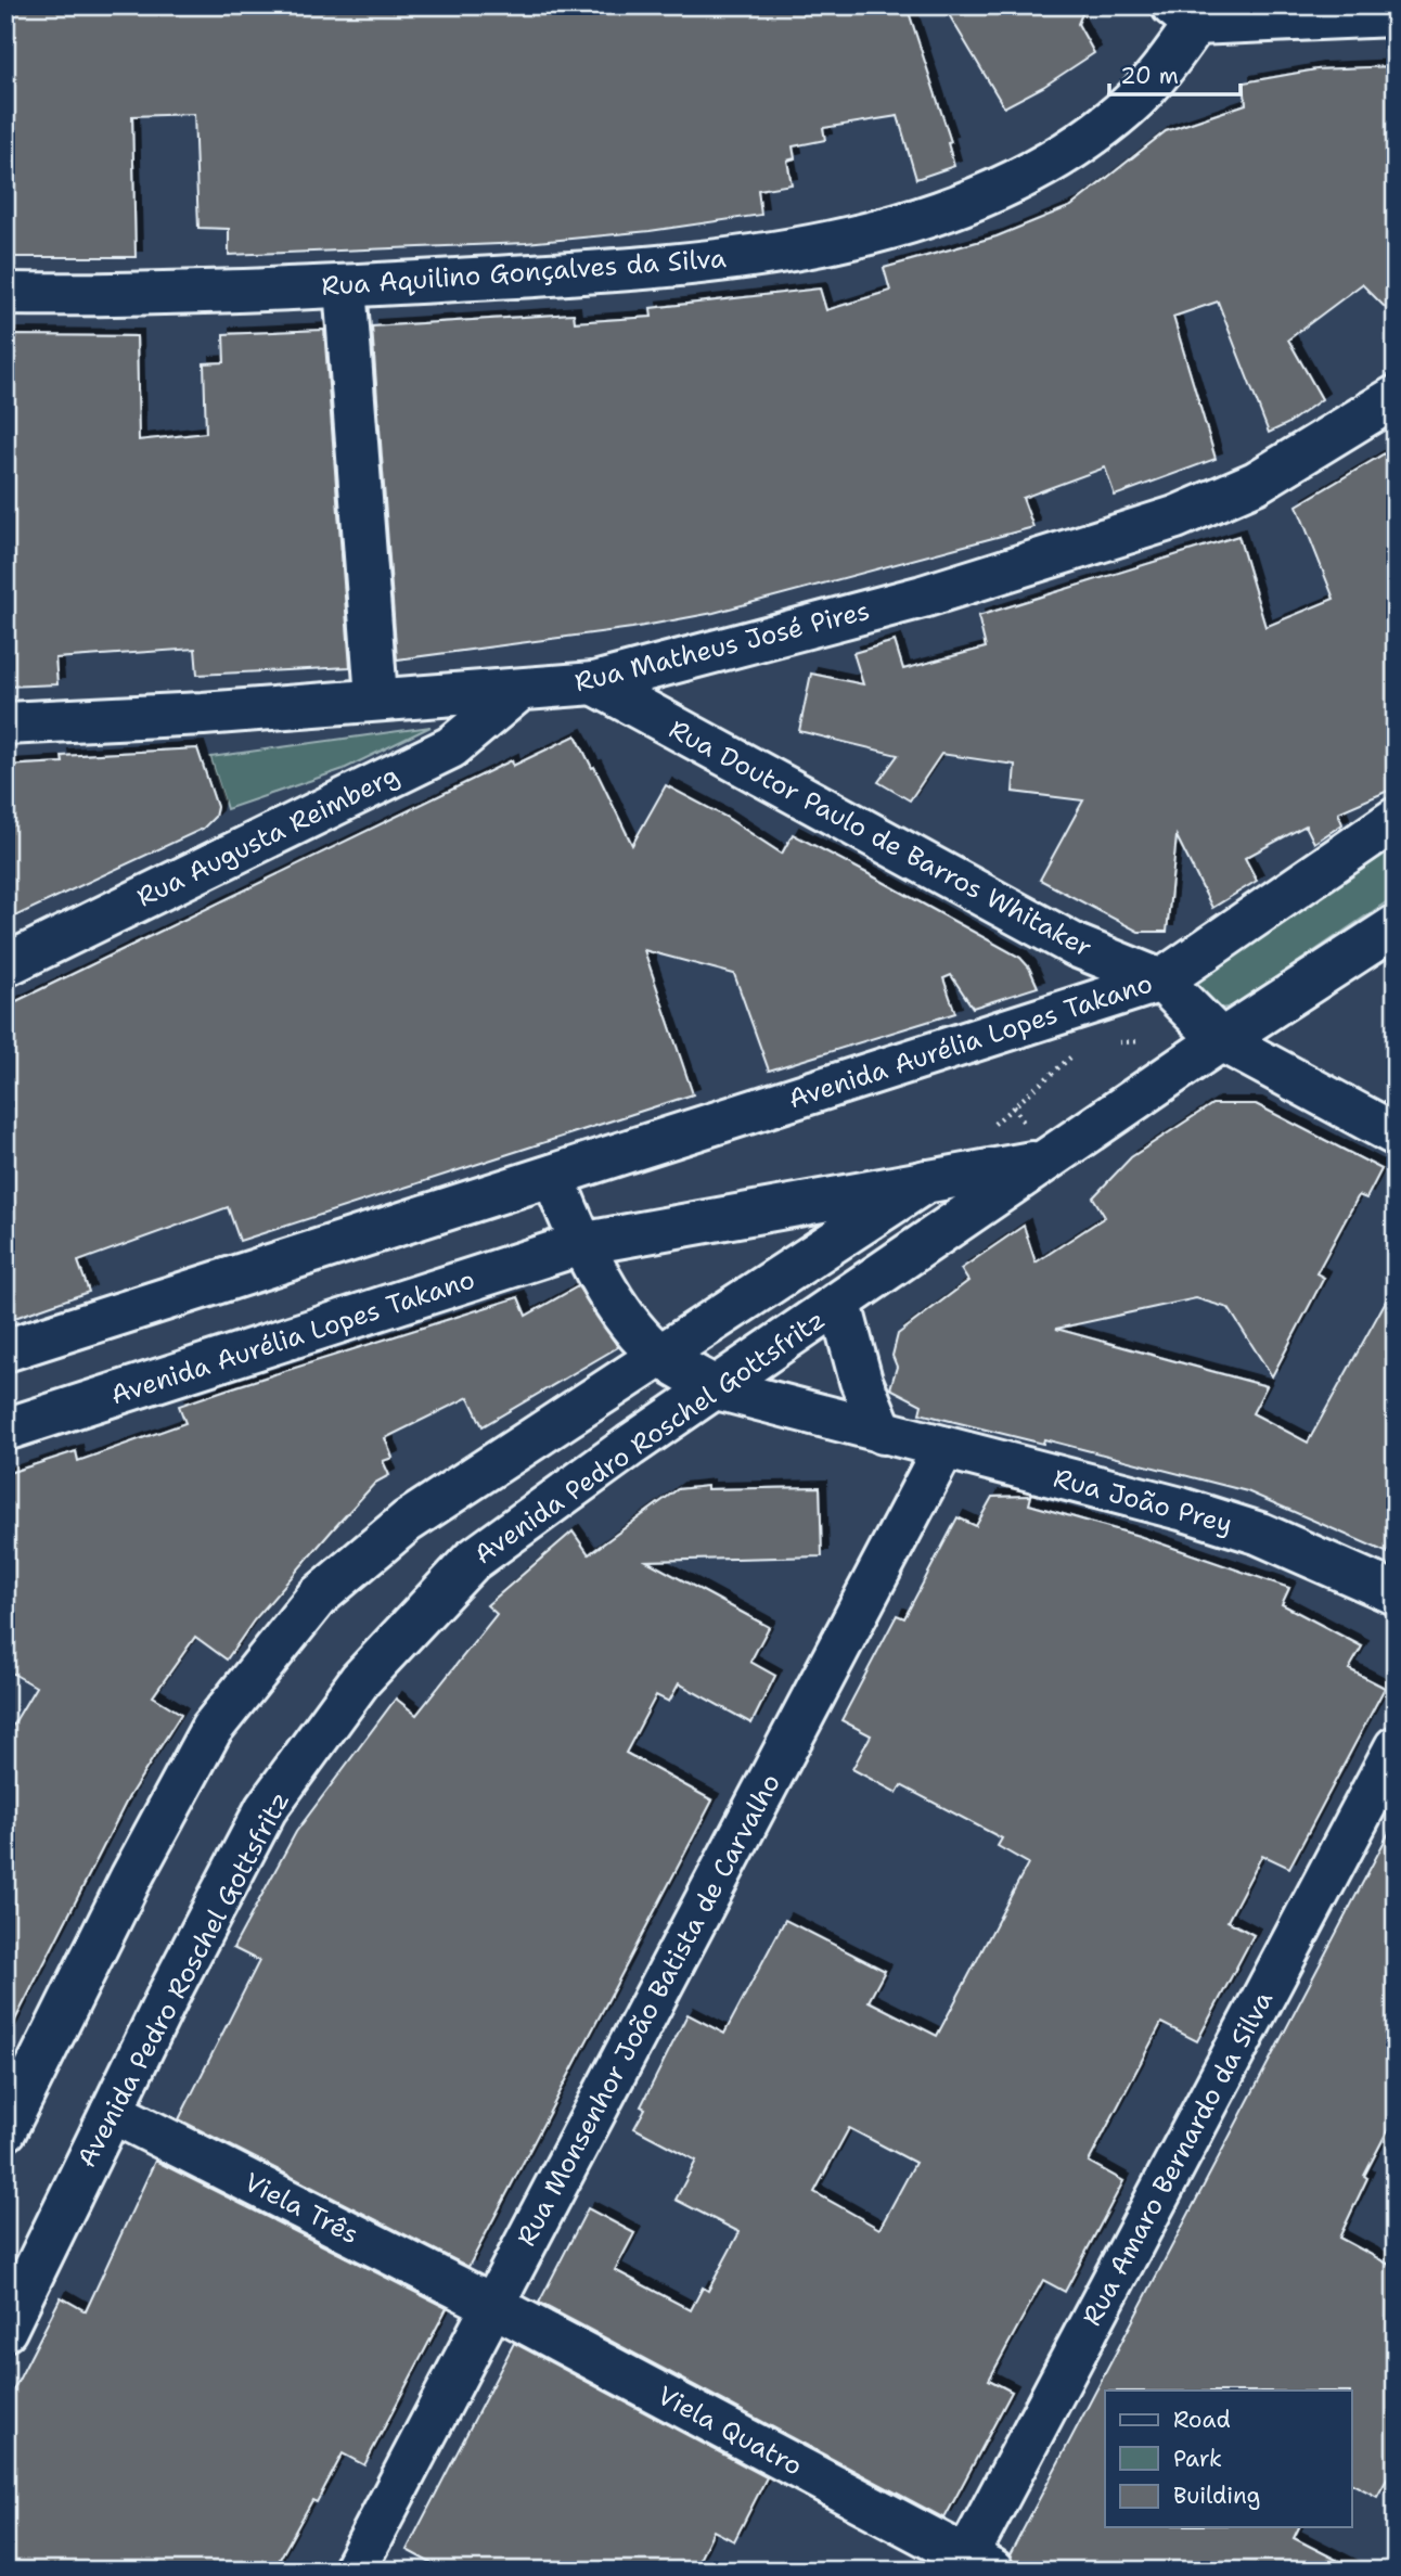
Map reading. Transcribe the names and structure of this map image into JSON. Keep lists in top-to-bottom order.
{
  "streets": {
    "street": [
      "Rua Aquilino Gonçalves da Silva",
      "Rua Matheus José Pires",
      "Rua Augusta Reimberg",
      "Rua Doutor Paulo de Barros Whitaker",
      "Avenida Aurélia Lopes Takano",
      "Avenida Pedro Roschel Gottsfritz",
      "Rua João Prey",
      "Rua Monsenhor João Batista de Carvalho",
      "Rua Amaro Bernardo da Silva",
      "Viela Três",
      "Viela Quatro"
    ]
  },
  "crossings": [
    ["Rua Matheus José Pires", "Rua Augusta Reimberg"],
    ["Rua Matheus José Pires", "Rua Doutor Paulo de Barros Whitaker"],
    ["Rua Doutor Paulo de Barros Whitaker", "Avenida Aurélia Lopes Takano"],
    ["Avenida Aurélia Lopes Takano", "Avenida Pedro Roschel Gottsfritz"],
    ["Avenida Aurélia Lopes Takano", "Rua João Prey"],
    ["Avenida Pedro Roschel Gottsfritz", "Rua João Prey"],
    ["Avenida Pedro Roschel Gottsfritz", "Viela Três"],
    ["Rua João Prey", "Rua Monsenhor João Batista de Carvalho"],
    ["Rua Monsenhor João Batista de Carvalho", "Viela Três"],
    ["Rua Monsenhor João Batista de Carvalho", "Viela Quatro"],
    ["Rua Amaro Bernardo da Silva", "Viela Quatro"],
    ["Viela Três", "Viela Quatro"]
  ],
  "legend": ["Road", "Park", "Building"],
  "scale_bar": "20 m"
}
